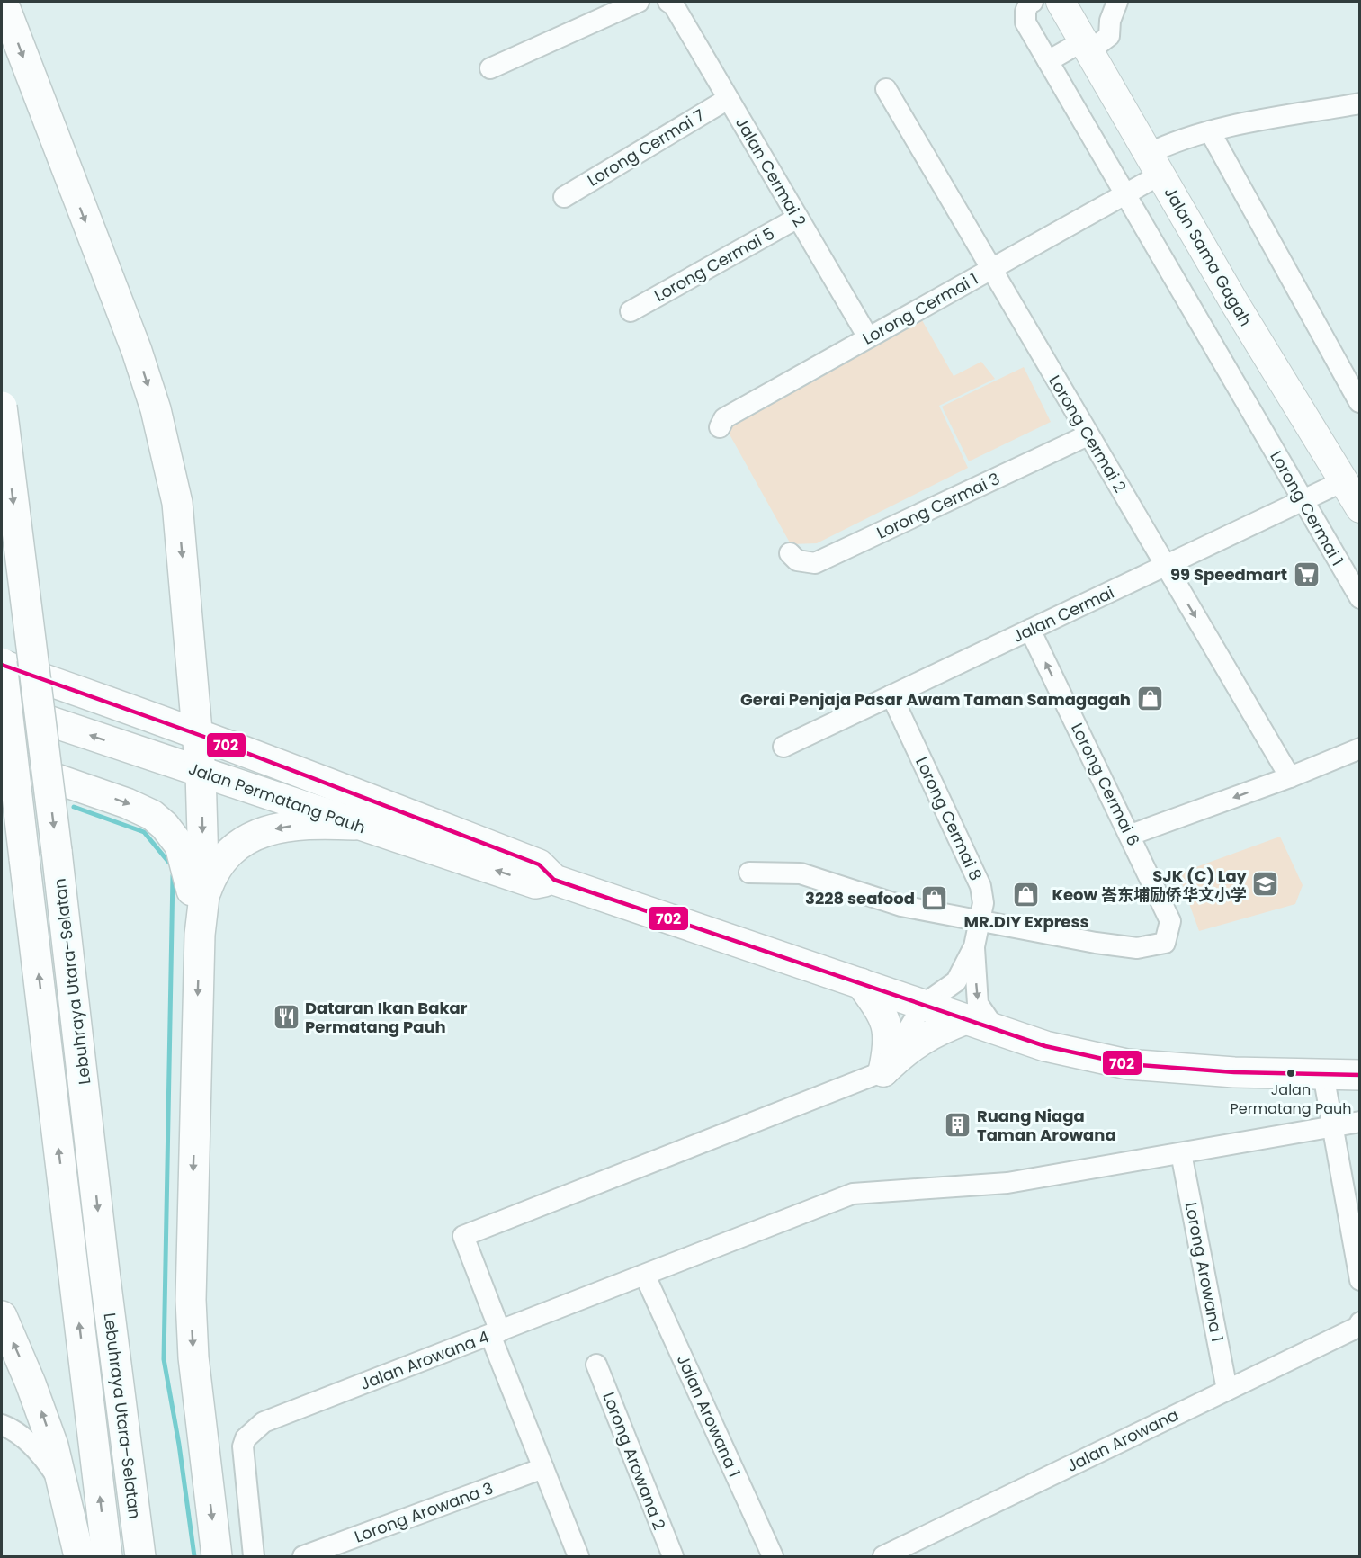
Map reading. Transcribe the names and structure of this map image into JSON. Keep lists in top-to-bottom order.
{
  "streets": {
    "main road": ["Jalan Permatang Pauh", "Lebuhraya Utara–Selatan"],
    "street": [
      "Lorong Cermai 7",
      "Jalan Cermai 2",
      "Jalan Sama Gagah",
      "Lorong Cermai 5",
      "Lorong Cermai 1",
      "Lorong Cermai 2",
      "Lorong Cermai 3",
      "Jalan Cermai",
      "Lorong Cermai 6",
      "Lorong Cermai 8",
      "Lorong Arowana 1",
      "Jalan Arowana 4",
      "Jalan Arowana 1",
      "Jalan Arowana",
      "Lorong Arowana 2",
      "Lorong Arowana 3"
    ]
  },
  "crossings": [
    ["Lorong Cermai 7", "Jalan Cermai 2"],
    ["Jalan Cermai 2", "Lorong Cermai 5"],
    ["Jalan Cermai 2", "Lorong Cermai 1"],
    ["Jalan Sama Gagah", "Lorong Cermai 1"],
    ["Jalan Sama Gagah", "Jalan Cermai"],
    ["Lorong Cermai 1", "Lorong Cermai 2"],
    ["Lorong Cermai 1", "Jalan Cermai"],
    ["Lorong Cermai 2", "Lorong Cermai 3"],
    ["Lorong Cermai 2", "Jalan Cermai"],
    ["Jalan Cermai", "Lorong Cermai 6"],
    ["Jalan Cermai", "Lorong Cermai 8"],
    ["Lorong Cermai 6", "Lorong Cermai 8"],
    ["Jalan Permatang Pauh", "Lorong Cermai 8"],
    ["Jalan Permatang Pauh", "Lebuhraya Utara–Selatan"],
    ["Lorong Arowana 1", "Jalan Arowana 4"],
    ["Lorong Arowana 1", "Jalan Arowana"],
    ["Jalan Arowana 4", "Jalan Arowana 1"]
  ],
  "one_way": ["Lorong Cermai 6"],
  "places": {
    "supermarket": ["99 Speedmart"],
    "shop": ["Gerai Penjaja Pasar Awam Taman Samagagah", "MR.DIY Express", "3228 seafood"],
    "school or university": ["SJK (C) Lay Keow 峇东埔励侨华文小学"],
    "restaurant": ["Dataran Ikan Bakar Permatang Pauh"],
    "other": ["Jalan Permatang Pauh"],
    "building": ["Ruang Niaga Taman Arowana"]
  },
  "lines": ["transit line 702"]
}
